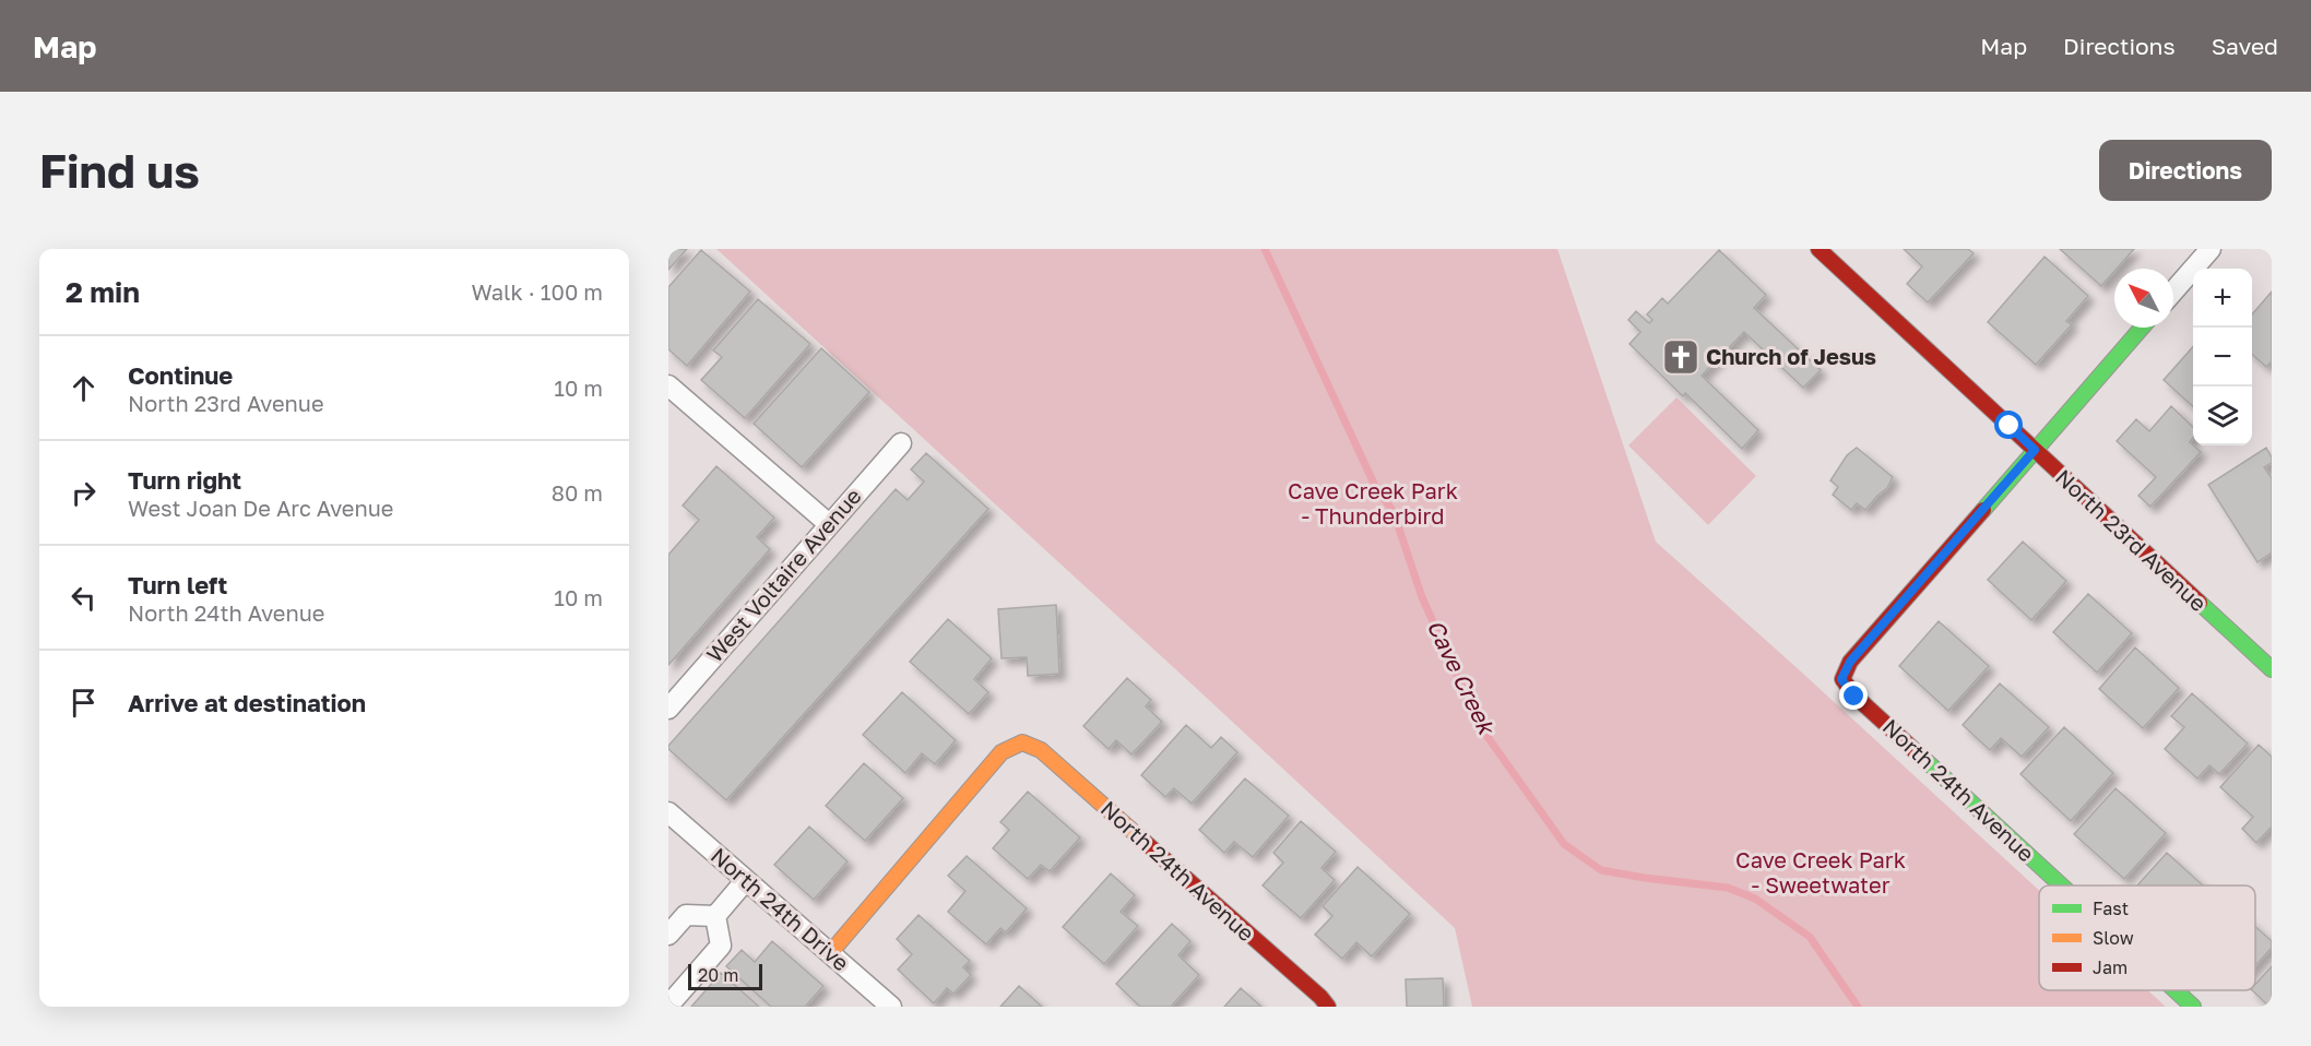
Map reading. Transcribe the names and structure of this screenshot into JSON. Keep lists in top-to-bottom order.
{
  "streets": {
    "street": [
      "North 23rd Avenue",
      "West Voltaire Avenue",
      "North 24th Avenue",
      "North 24th Drive"
    ]
  },
  "crossings": [
    ["North 23rd Avenue", "North 24th Avenue"],
    ["North 24th Avenue", "North 24th Drive"]
  ],
  "water": ["Cave Creek"],
  "parks": ["Cave Creek Park - Thunderbird", "Cave Creek Park - Sweetwater"],
  "places": {
    "church": ["Church of Jesus"]
  },
  "legend": ["Fast", "Slow", "Jam"],
  "scale_bar": "20 m",
  "north": "top left",
  "page": {
    "header": "Map",
    "nav": ["Map", "Directions", "Saved"],
    "buttons": "Directions",
    "title": "Find us",
    "heading": ["2 min", "Walk · 100 m"],
    "map_buttons": ["+", "−"],
    "list": [
      ["Continue", "North 23rd Avenue", "10 m"],
      ["Turn right", "West Joan De Arc Avenue", "80 m"],
      ["Turn left", "North 24th Avenue", "10 m"],
      "Arrive at destination"
    ],
    "scale": "20 m"
  }
}
